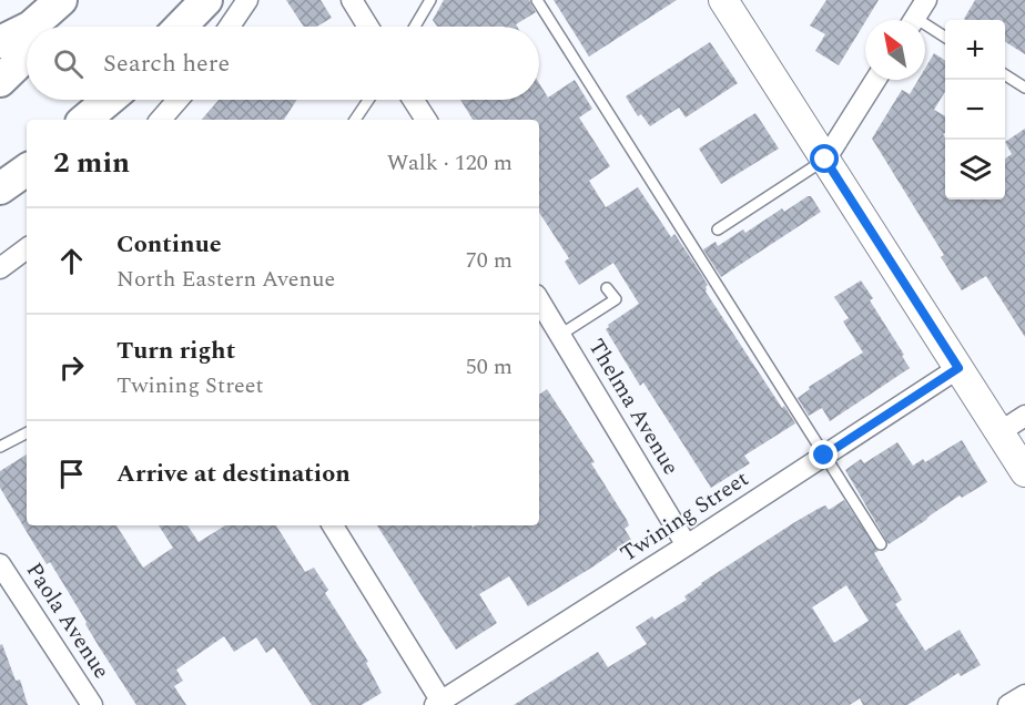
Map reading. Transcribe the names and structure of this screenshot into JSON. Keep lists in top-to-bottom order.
{
  "streets": {
    "street": ["Thelma Avenue", "Twining Street", "Paola Avenue"]
  },
  "crossings": [
    ["Thelma Avenue", "Twining Street"]
  ],
  "north": "top left",
  "page": {
    "map_buttons": ["+", "−"],
    "search": "Search here",
    "heading": ["2 min", "Walk · 120 m"],
    "list": [
      ["Continue", "North Eastern Avenue", "70 m"],
      ["Turn right", "Twining Street", "50 m"],
      "Arrive at destination"
    ]
  }
}
